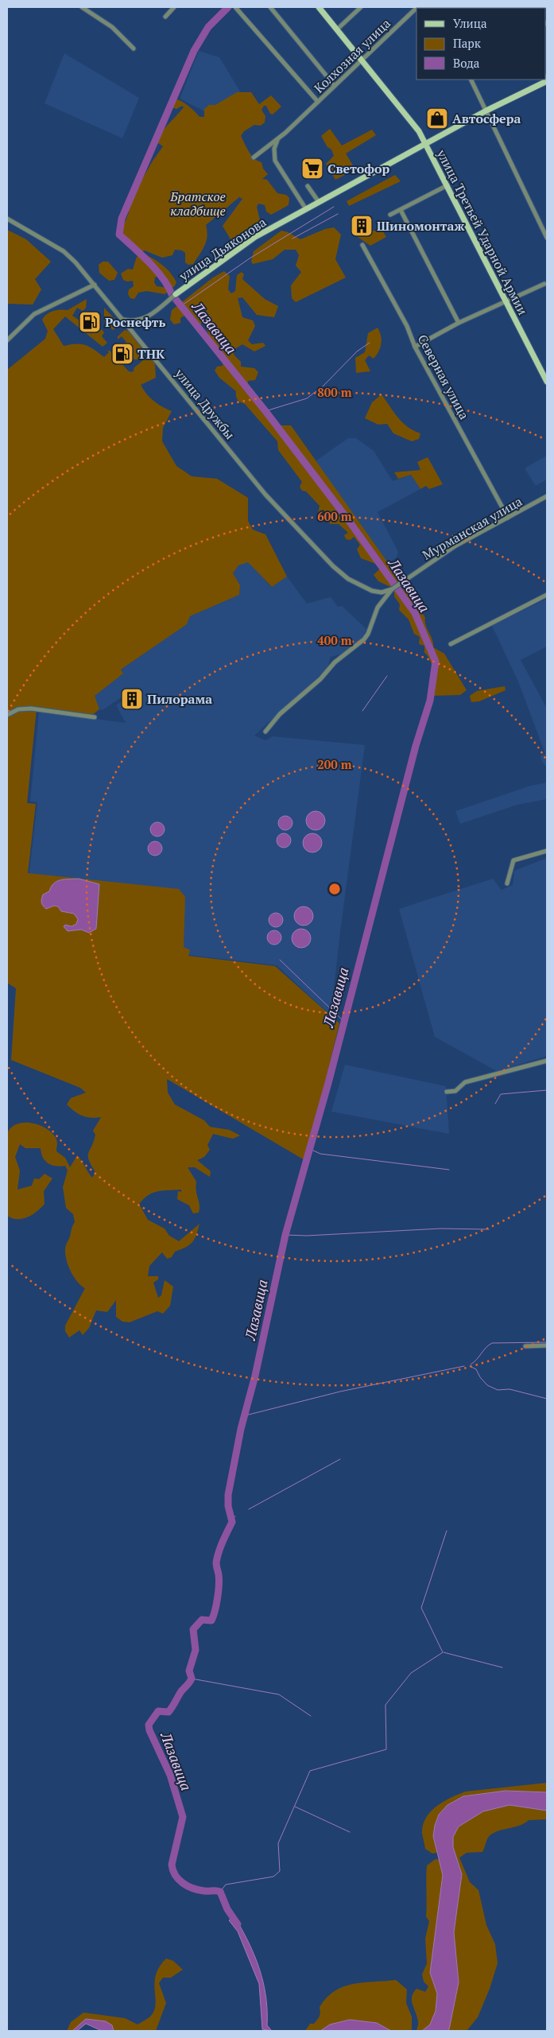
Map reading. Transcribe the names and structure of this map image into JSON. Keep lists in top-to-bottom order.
{
  "streets": {
    "main road": ["улица Третьей Ударной Армии", "улица Дьяконова"],
    "street": [
      "Колхозная улица",
      "Северная улица",
      "улица Дружбы",
      "Мурманская улица"
    ]
  },
  "crossings": [
    ["Колхозная улица", "улица Третьей Ударной Армии"],
    ["улица Третьей Ударной Армии", "улица Дьяконова"],
    ["улица Дьяконова", "улица Дружбы"],
    ["Северная улица", "Мурманская улица"],
    ["улица Дружбы", "Мурманская улица"]
  ],
  "water": ["Лазавица"],
  "parks": ["Братское кладбище"],
  "places": {
    "shop": ["Автосфера"],
    "supermarket": ["Светофор"],
    "building": ["Шиномонтаж", "Пилорама"],
    "fuel station": ["Роснефть", "ТНК"]
  },
  "legend": ["Улица", "Парк", "Вода"],
  "rings": [
    "800 m",
    "600 m",
    "400 m",
    "200 m"
  ]
}
